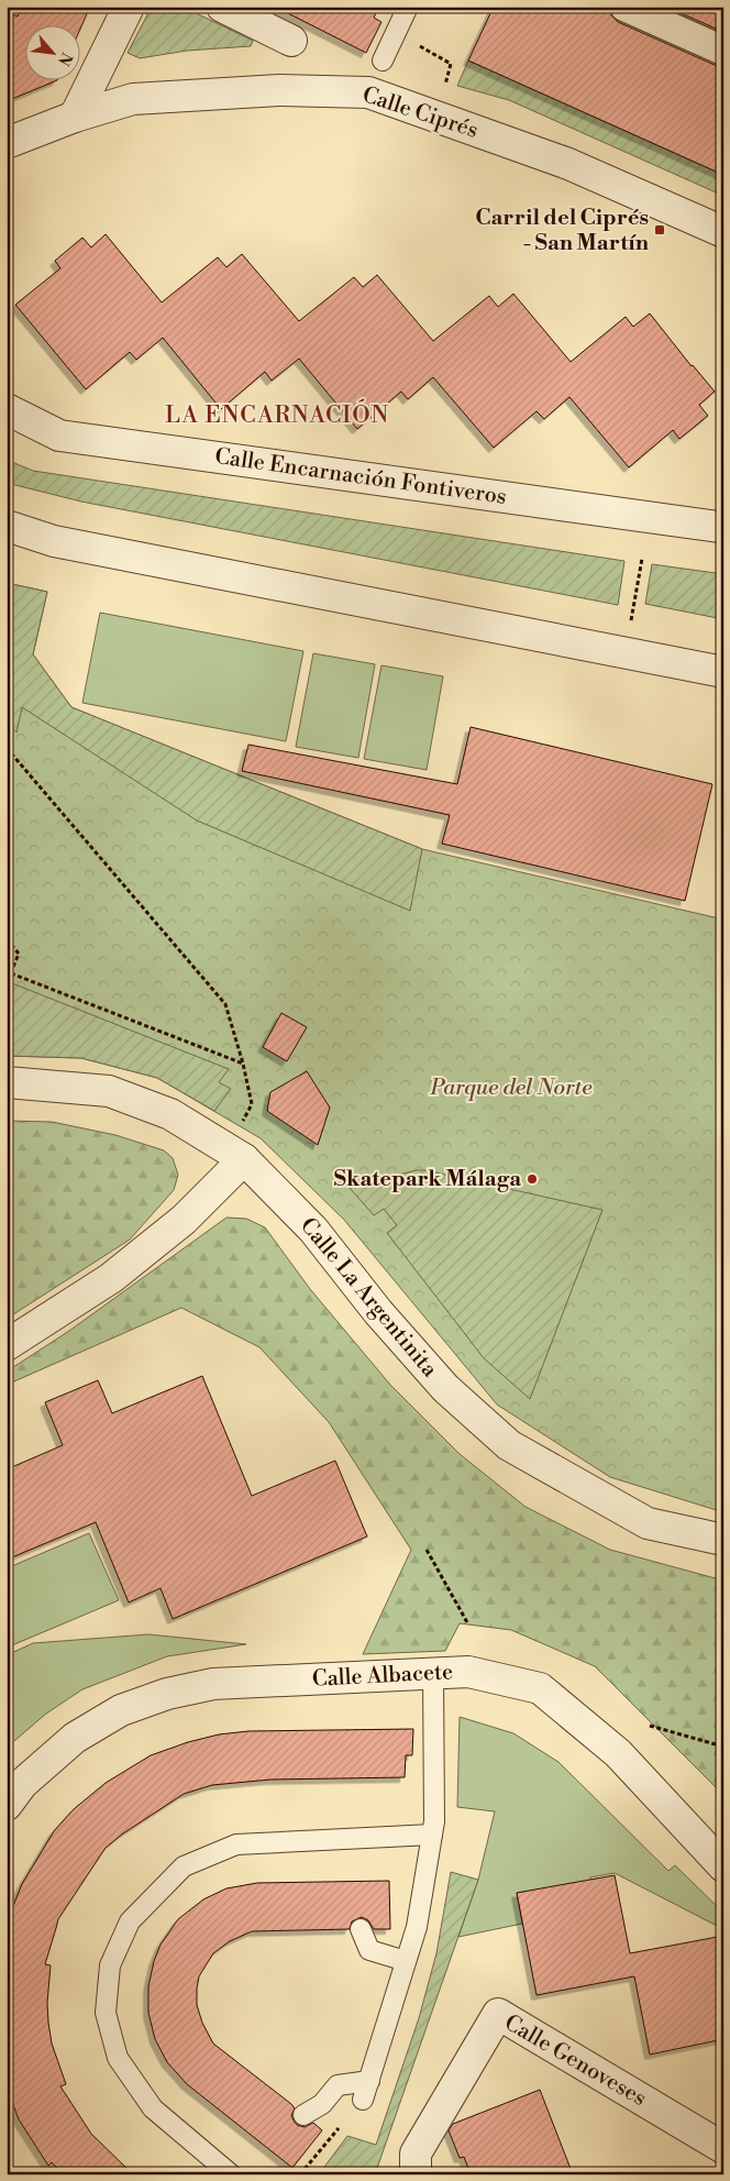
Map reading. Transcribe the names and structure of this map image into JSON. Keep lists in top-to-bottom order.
{
  "streets": {
    "street": [
      "Calle Ciprés",
      "Calle Encarnación Fontiveros",
      "Calle La Argentinita",
      "Calle Albacete",
      "Calle Genoveses"
    ]
  },
  "districts": ["LA ENCARNACIÓN"],
  "parks": ["Parque del Norte"],
  "places": {
    "transit": ["Carril del Ciprés - San Martín"],
    "other": ["Skatepark Málaga"]
  },
  "north": "bottom right"
}
